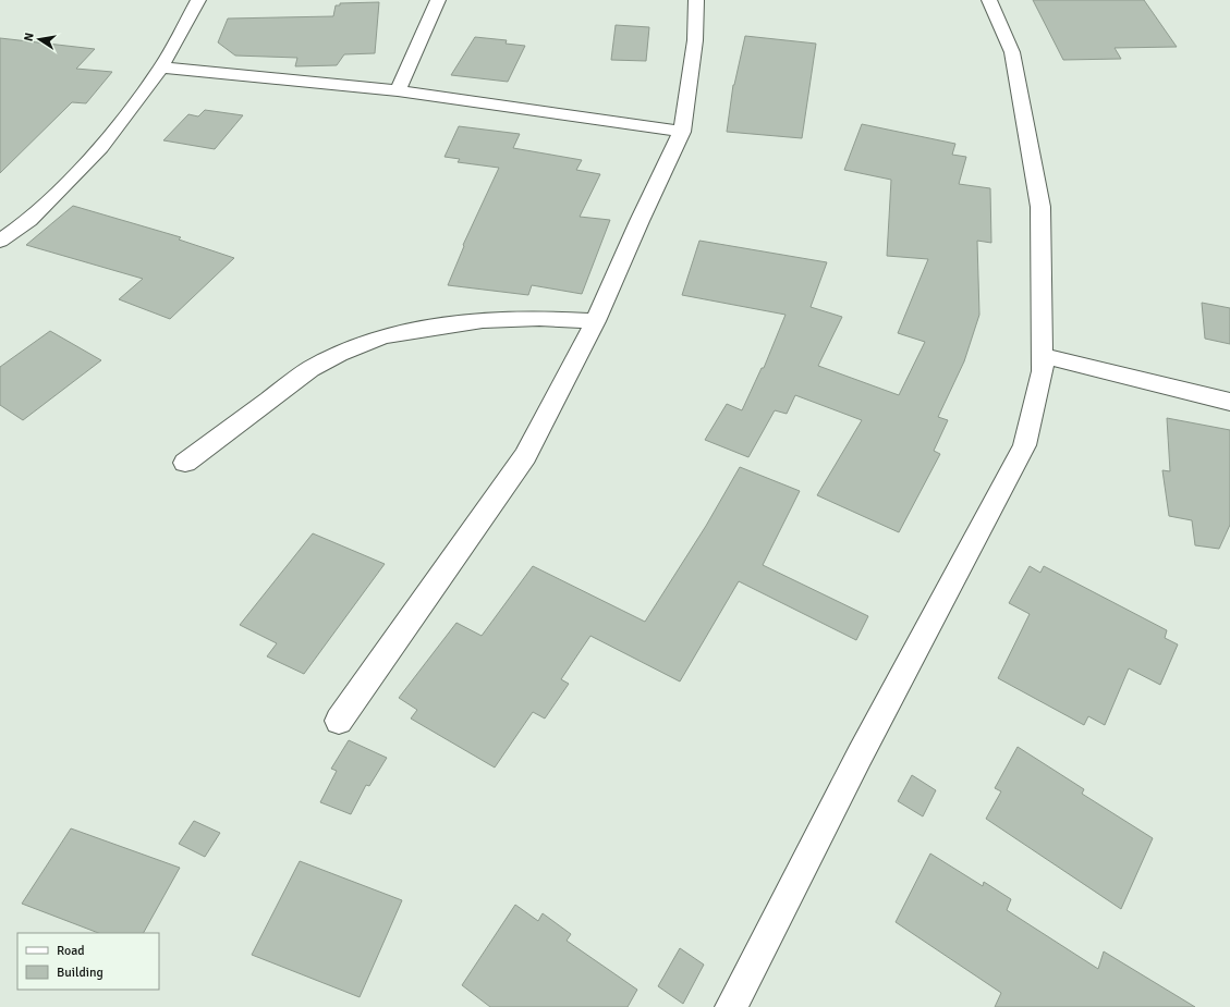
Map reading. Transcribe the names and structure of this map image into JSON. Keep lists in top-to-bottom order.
{
  "legend": ["Road", "Building"],
  "north": "left"
}
